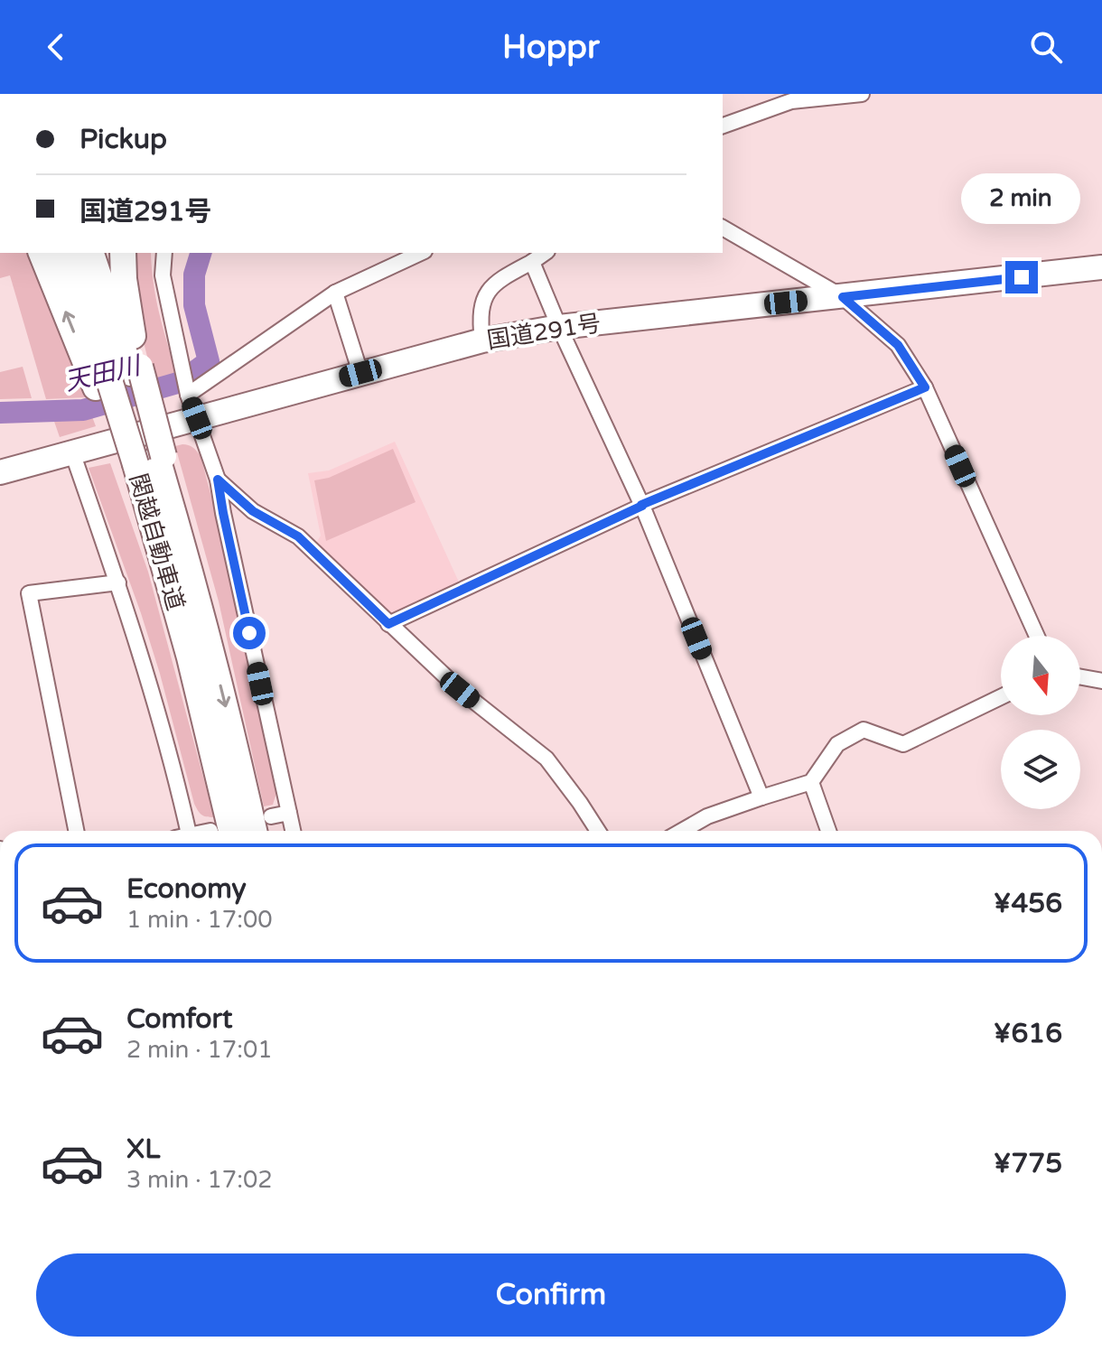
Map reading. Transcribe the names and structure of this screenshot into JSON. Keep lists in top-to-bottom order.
{
  "streets": {
    "highway": ["国道291号", "関越自動車道"]
  },
  "water": ["天田川"],
  "north": "bottom",
  "page": {
    "header": "Hoppr",
    "banner": ["Pickup", "国道291号"],
    "bubble": "2 min",
    "list": [
      {
        "name": "Economy",
        "note": "1 min · 17:00",
        "value": "¥456"
      },
      {
        "name": "Comfort",
        "note": "2 min · 17:01",
        "value": "¥616"
      },
      {
        "name": "XL",
        "note": "3 min · 17:02",
        "value": "¥775"
      }
    ],
    "buttons": "Confirm"
  }
}
